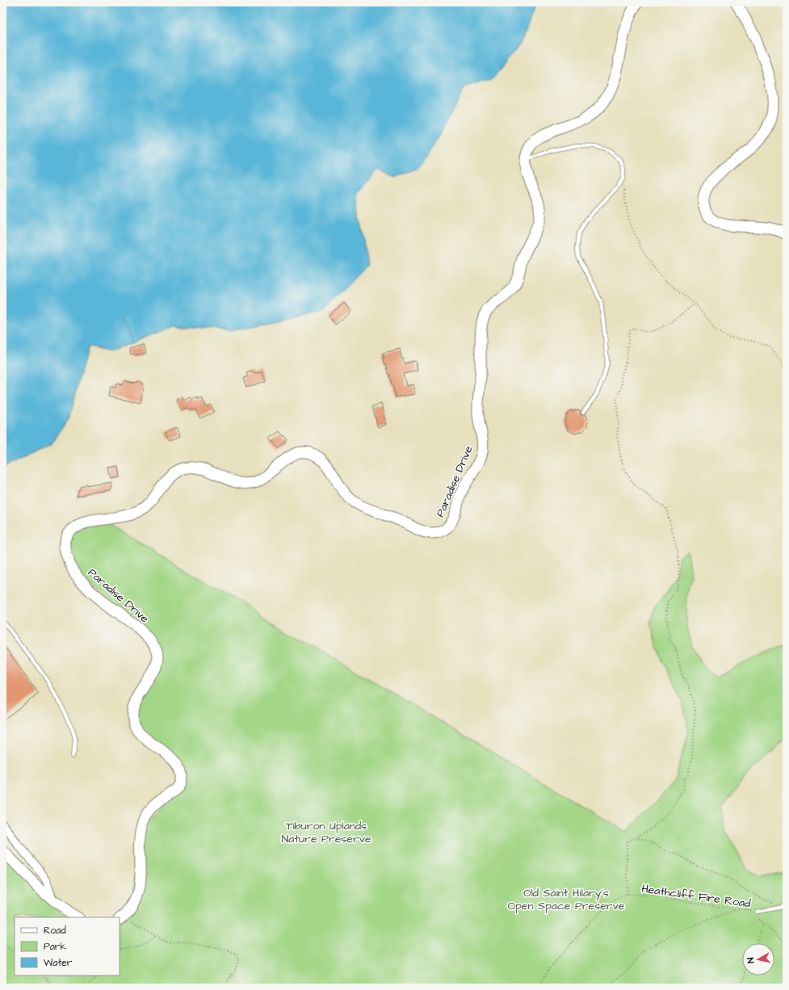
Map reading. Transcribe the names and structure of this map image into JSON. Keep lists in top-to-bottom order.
{
  "streets": {
    "street": ["Paradise Drive"],
    "path": ["Heathcliff Fire Road"]
  },
  "parks": ["Tiburon Uplands Nature Preserve", "Old Saint Hilary's Open Space Preserve"],
  "legend": ["Road", "Park", "Water"],
  "north": "left"
}
